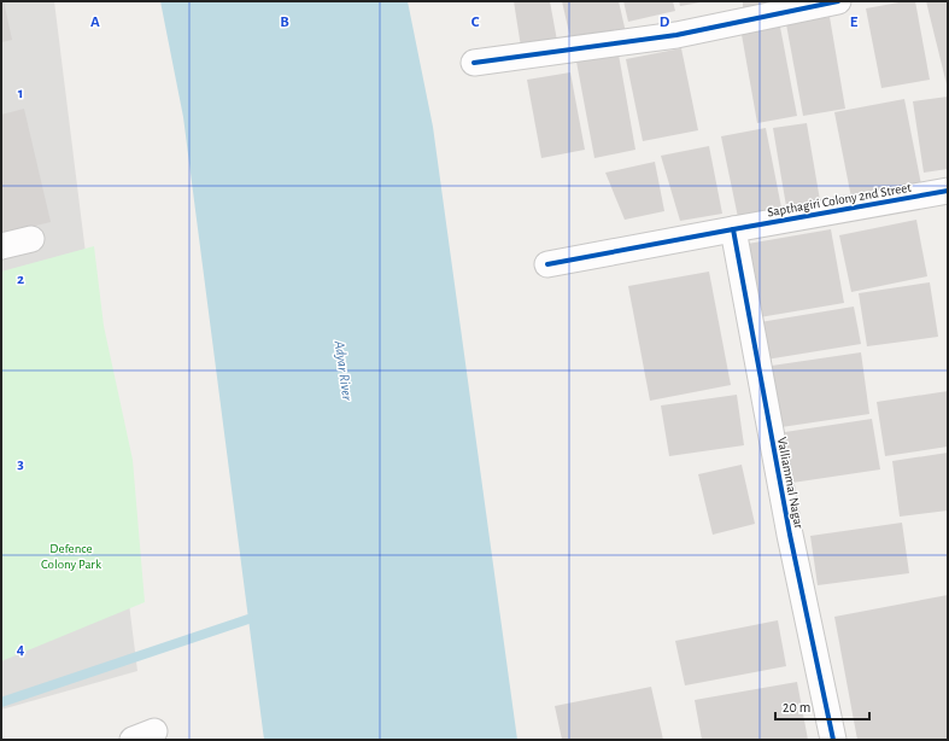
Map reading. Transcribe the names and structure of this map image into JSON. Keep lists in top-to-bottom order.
{
  "streets": {
    "street": ["Sapthagiri Colony 2nd Street", "Valliammal Nagar"]
  },
  "crossings": [
    ["Sapthagiri Colony 2nd Street", "Valliammal Nagar"]
  ],
  "water": ["Adyar River"],
  "parks": ["Defence Colony Park"],
  "scale_bar": "20 m",
  "grid": {
    "columns": [
      "A",
      "B",
      "C",
      "D",
      "E"
    ],
    "rows": [
      "1",
      "2",
      "3",
      "4"
    ]
  }
}
